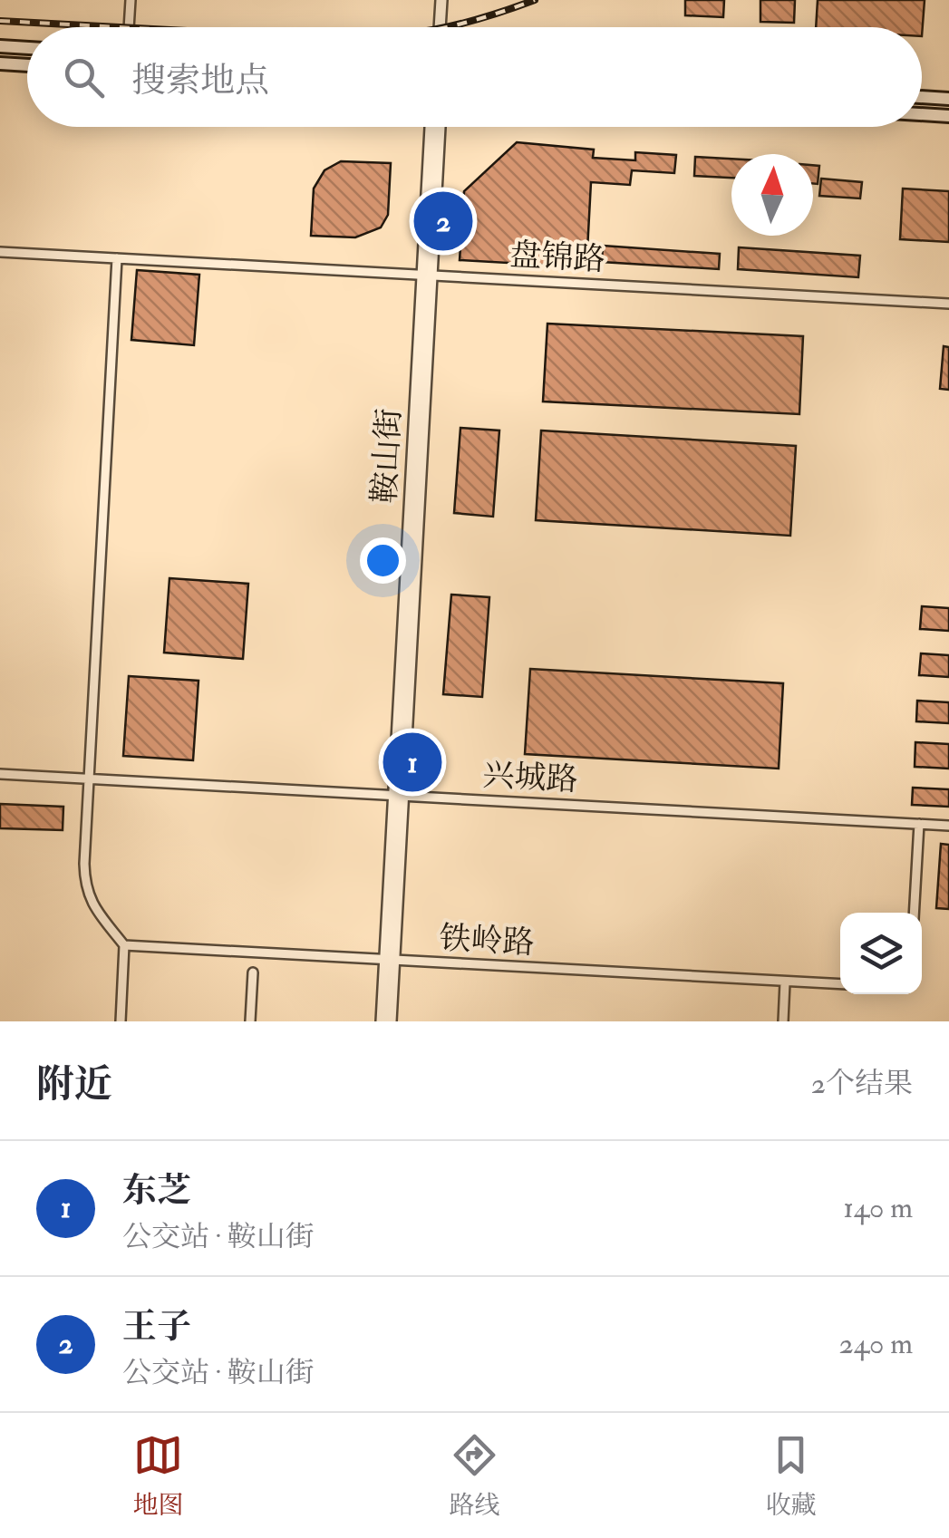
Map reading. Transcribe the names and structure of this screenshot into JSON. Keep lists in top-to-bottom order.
{
  "streets": {
    "street": [
      "盘锦路",
      "鞍山街",
      "兴城路",
      "铁岭路"
    ]
  },
  "crossings": [
    ["盘锦路", "鞍山街"],
    ["鞍山街", "兴城路"],
    ["鞍山街", "铁岭路"]
  ],
  "north": "top",
  "page": {
    "search": "搜索地点",
    "pins": ["2", "1"],
    "heading": ["附近", "2个结果"],
    "list": [
      {
        "mark": "1",
        "name": "东芝",
        "note": "公交站 · 鞍山街",
        "value": "140 m"
      },
      {
        "mark": "2",
        "name": "王子",
        "note": "公交站 · 鞍山街",
        "value": "240 m"
      }
    ],
    "nav": ["地图", "路线", "收藏"]
  }
}
